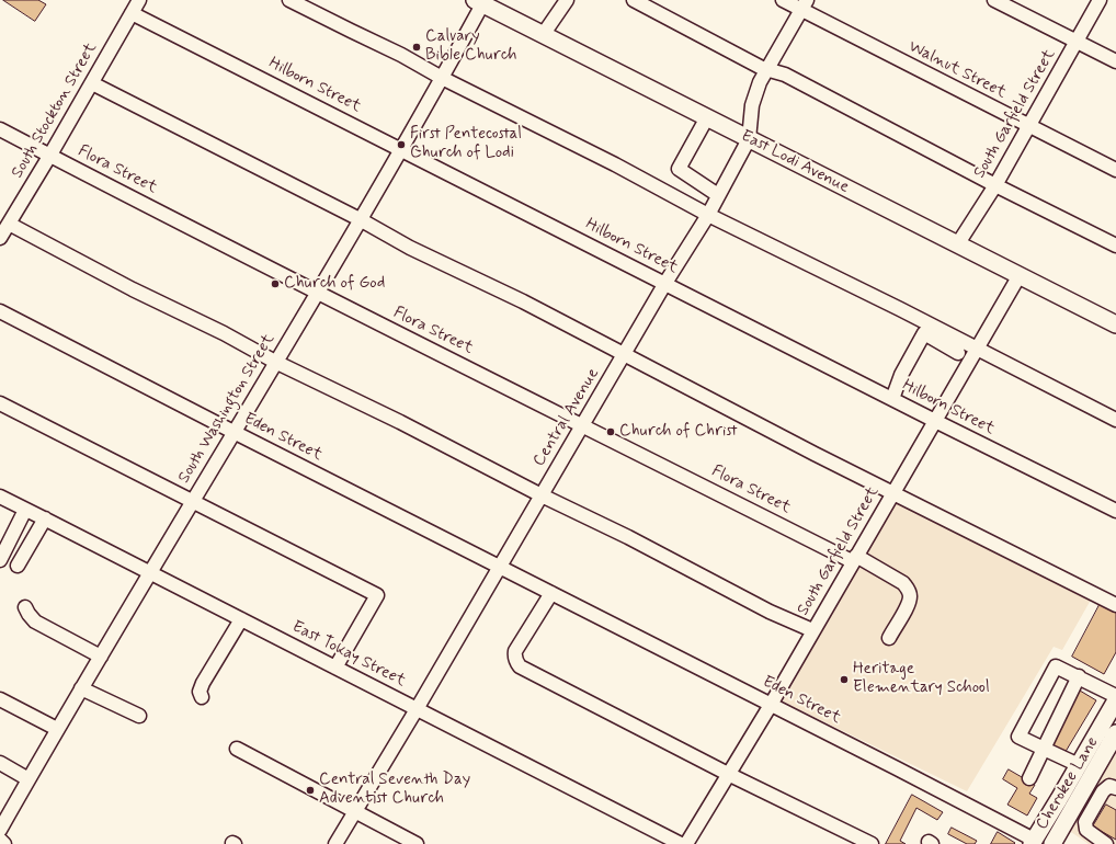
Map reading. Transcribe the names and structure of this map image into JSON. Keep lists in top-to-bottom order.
{
  "streets": {
    "main road": ["East Lodi Avenue", "Cherokee Lane"],
    "street": [
      "Walnut Street",
      "Hilborn Street",
      "South Stockton Street",
      "South Garfield Street",
      "Flora Street",
      "South Washington Street",
      "Central Avenue",
      "Eden Street",
      "East Tokay Street"
    ]
  },
  "crossings": [
    ["Walnut Street", "South Garfield Street"],
    ["Walnut Street", "Central Avenue"],
    ["Hilborn Street", "South Stockton Street"],
    ["Hilborn Street", "South Garfield Street"],
    ["Hilborn Street", "South Washington Street"],
    ["Hilborn Street", "Central Avenue"],
    ["South Stockton Street", "Flora Street"],
    ["South Garfield Street", "East Lodi Avenue"],
    ["South Garfield Street", "Flora Street"],
    ["South Garfield Street", "Eden Street"],
    ["East Lodi Avenue", "South Washington Street"],
    ["East Lodi Avenue", "Central Avenue"],
    ["Flora Street", "South Washington Street"],
    ["Flora Street", "Central Avenue"],
    ["South Washington Street", "Eden Street"],
    ["South Washington Street", "East Tokay Street"],
    ["Central Avenue", "Eden Street"],
    ["Central Avenue", "East Tokay Street"],
    ["Eden Street", "Cherokee Lane"]
  ],
  "places": [
    "Calvary Bible Church",
    "First Pentecostal Church of Lodi",
    "Church of God",
    "Church of Christ",
    "Heritage Elementary School",
    "Central Seventh Day Adventist Church"
  ]
}
